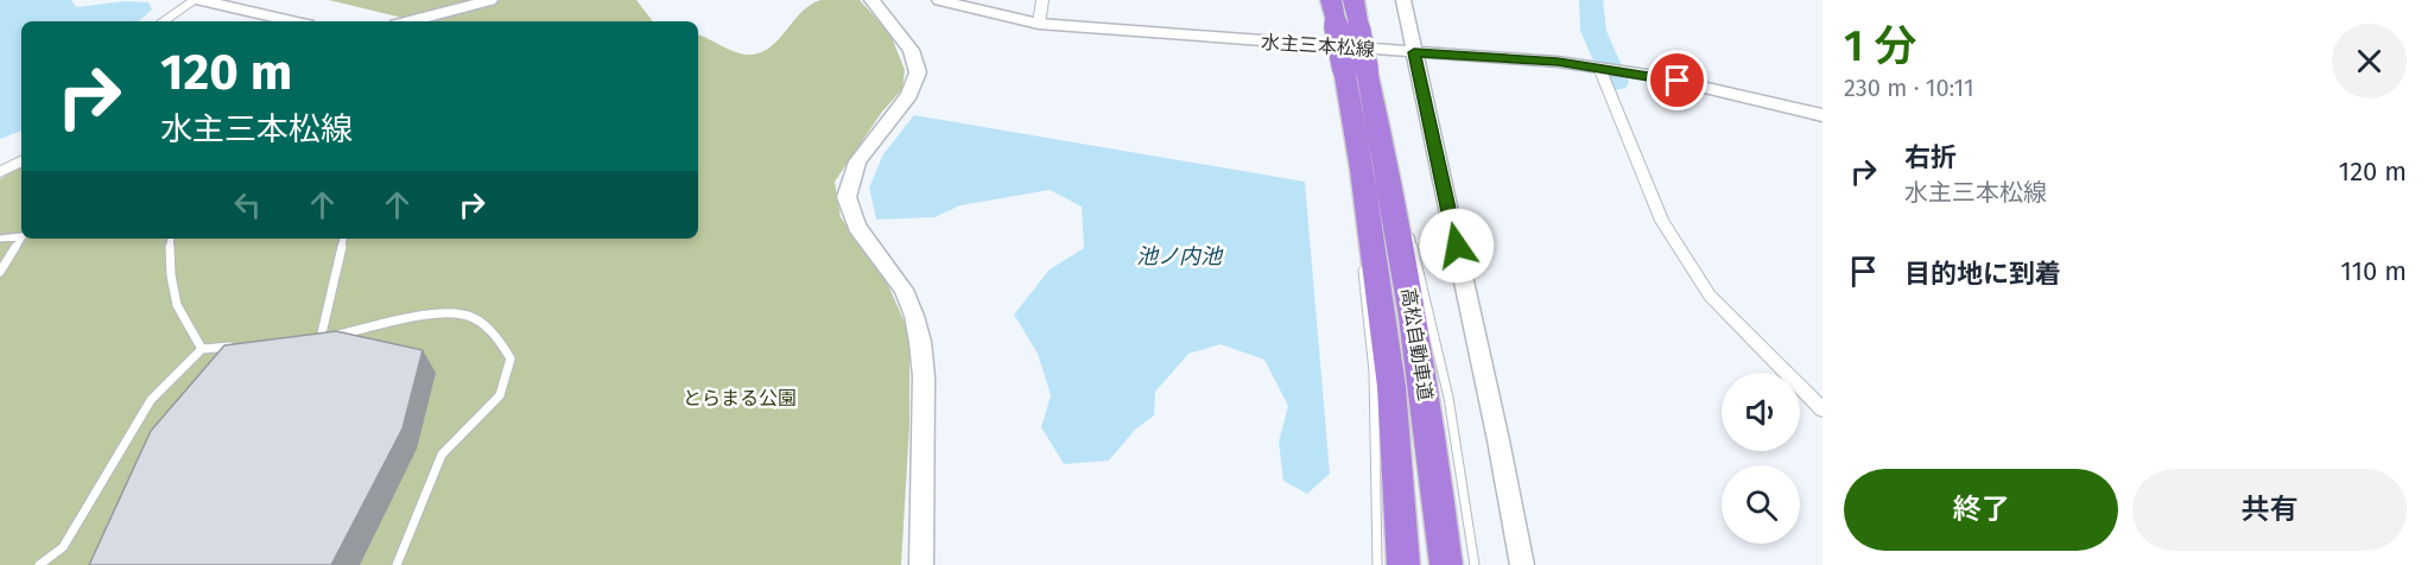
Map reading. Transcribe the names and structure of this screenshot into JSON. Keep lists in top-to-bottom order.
{
  "streets": {
    "highway": ["高松自動車道"],
    "street": ["水主三本松線"]
  },
  "water": ["池ノ内池"],
  "parks": ["とらまる公園"],
  "page": {
    "heading": ["1 分", "230 m · 10:11"],
    "turn": ["120 m", "水主三本松線"],
    "list": [
      {
        "name": "右折",
        "note": "水主三本松線",
        "value": "120 m"
      },
      {
        "name": "目的地に到着",
        "value": "110 m"
      }
    ],
    "buttons": ["終了", "共有"]
  }
}
